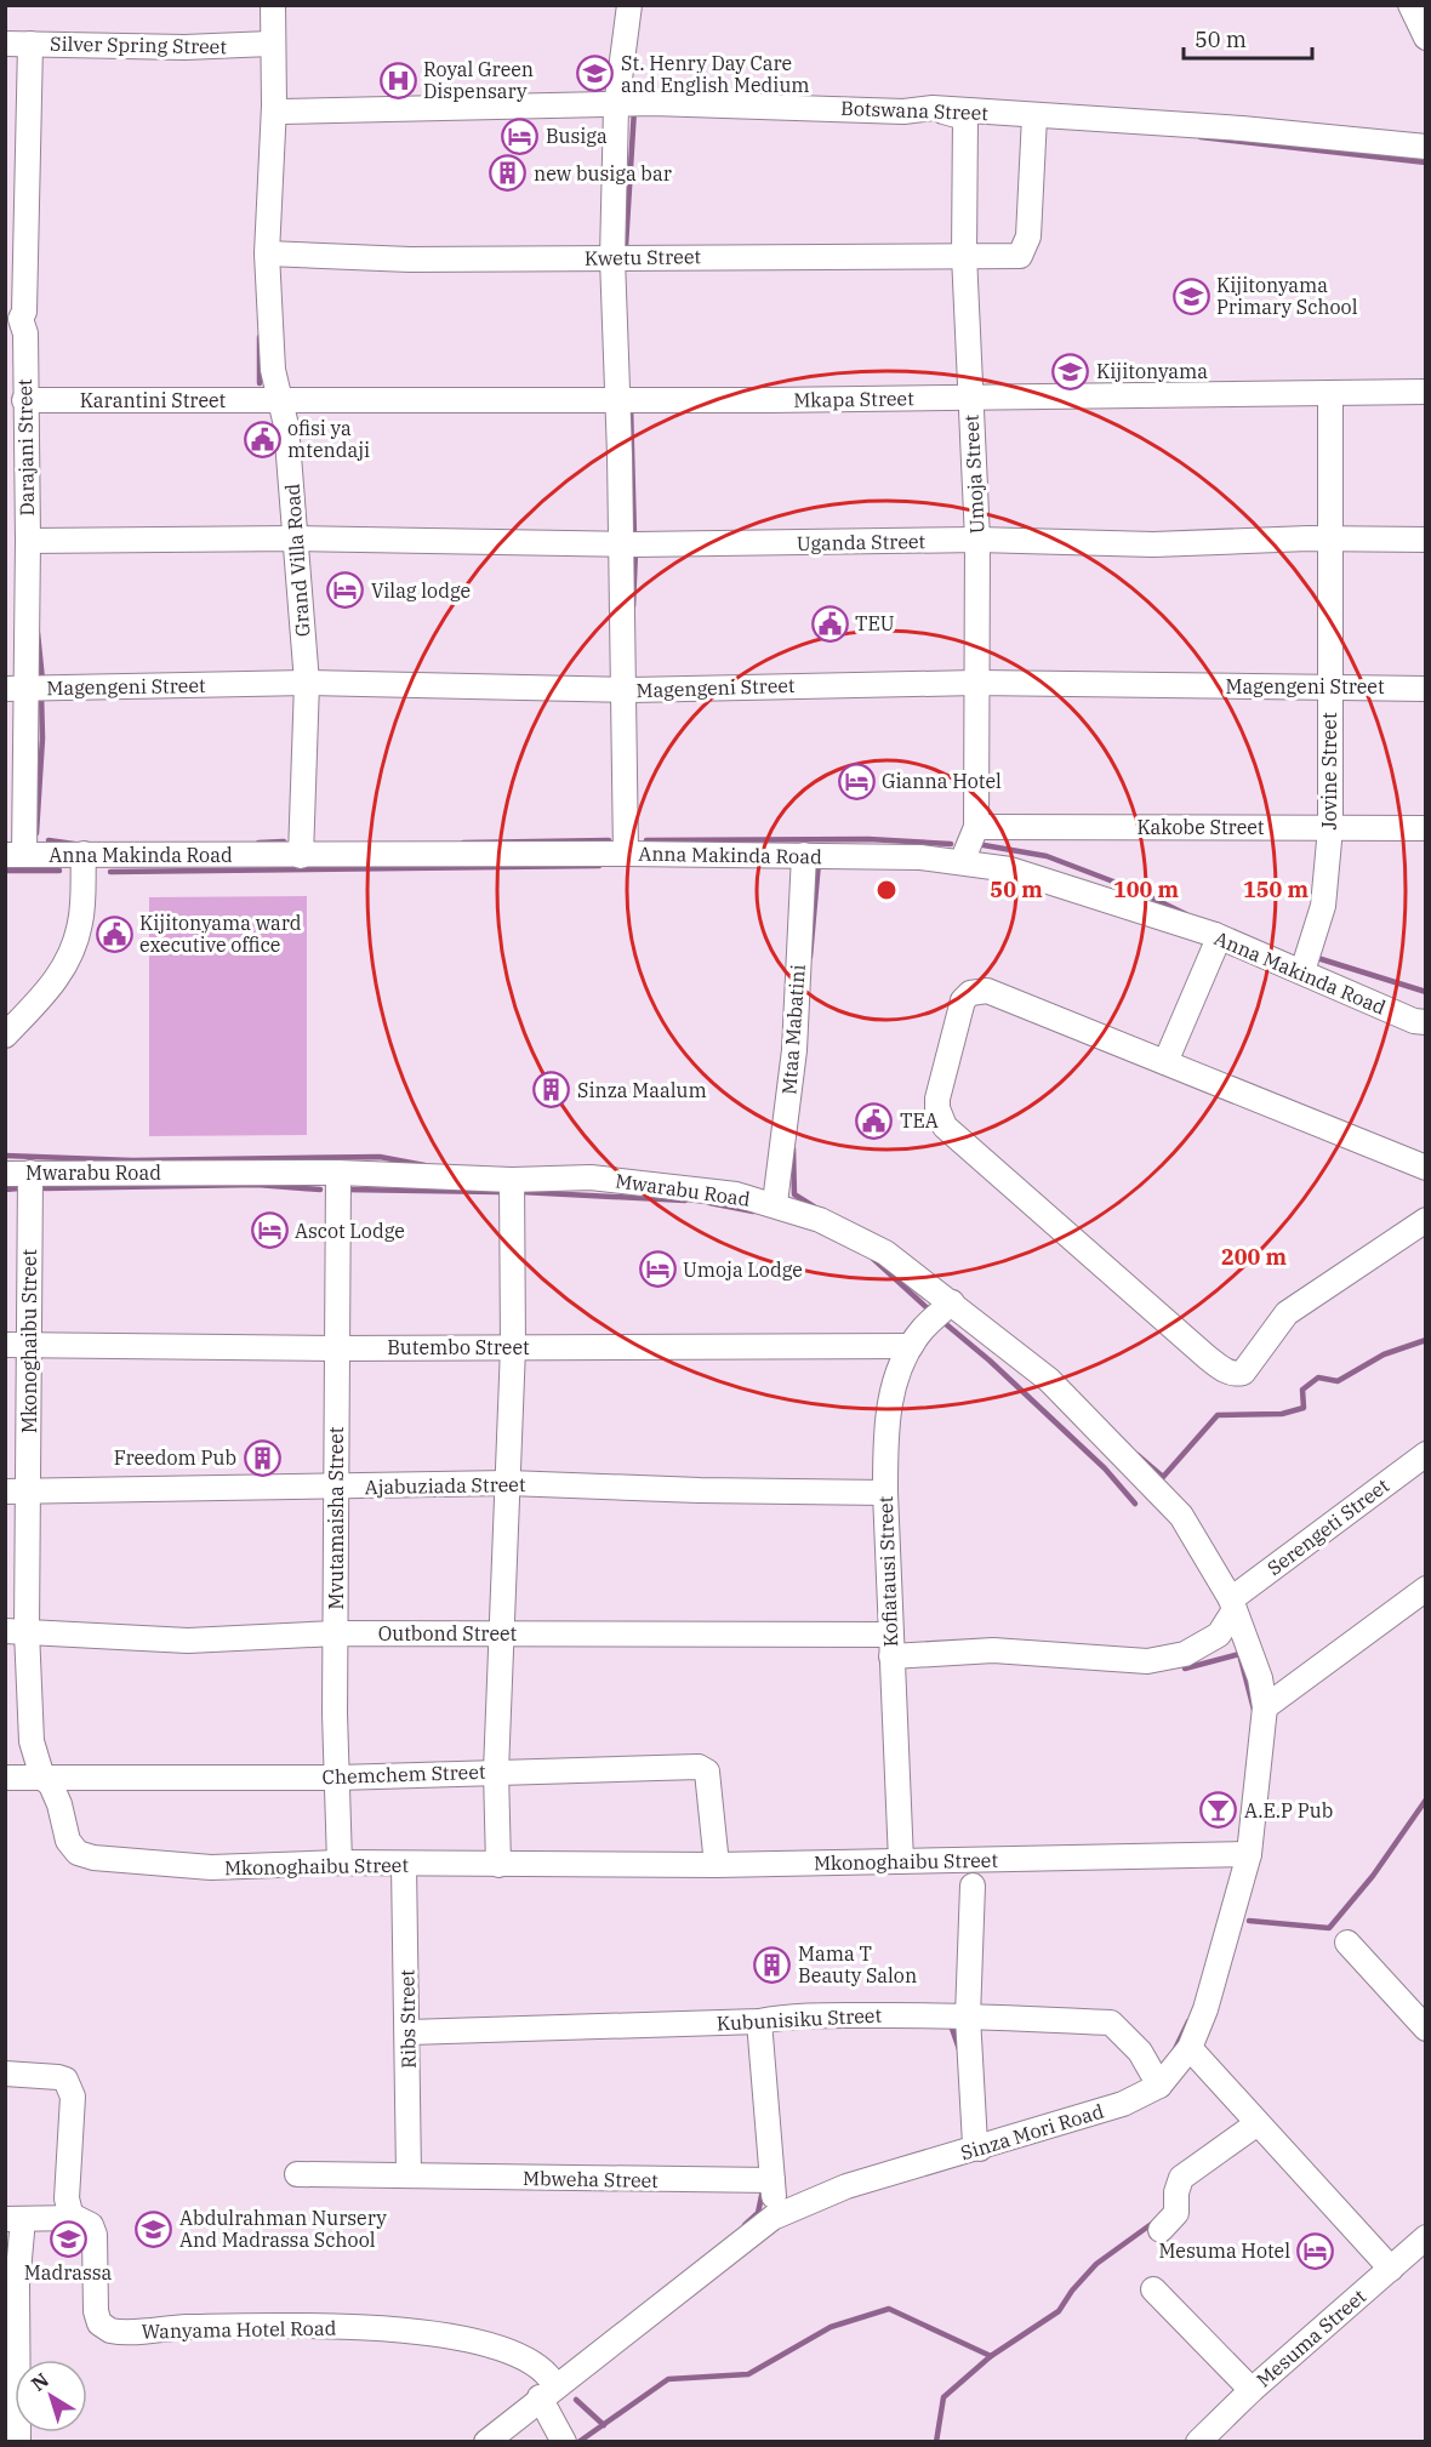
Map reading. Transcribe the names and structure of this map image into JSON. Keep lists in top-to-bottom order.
{
  "streets": {
    "street": [
      "Silver Spring Street",
      "Botswana Street",
      "Kwetu Street",
      "Mkapa Street",
      "Karantini Street",
      "Darajani Street",
      "Umoja Street",
      "Uganda Street",
      "Grand Villa Road",
      "Magengeni Street",
      "Jovine Street",
      "Kakobe Street",
      "Anna Makinda Road",
      "Mtaa Mabatini",
      "Mwarabu Road",
      "Mkonoghaibu Street",
      "Butembo Street",
      "Ajabuziada Street",
      "Mvutamaisha Street",
      "Serengeti Street",
      "Kofiatausi Street",
      "Outbond Street",
      "Chemchem Street",
      "Ribs Street",
      "Kubunisiku Street",
      "Sinza Mori Road",
      "Mbweha Street",
      "Wanyama Hotel Road",
      "Mesuma Street"
    ]
  },
  "crossings": [
    ["Silver Spring Street", "Darajani Street"],
    ["Silver Spring Street", "Grand Villa Road"],
    ["Botswana Street", "Kwetu Street"],
    ["Botswana Street", "Umoja Street"],
    ["Botswana Street", "Grand Villa Road"],
    ["Kwetu Street", "Umoja Street"],
    ["Kwetu Street", "Grand Villa Road"],
    ["Mkapa Street", "Karantini Street"],
    ["Mkapa Street", "Umoja Street"],
    ["Mkapa Street", "Grand Villa Road"],
    ["Mkapa Street", "Jovine Street"],
    ["Karantini Street", "Darajani Street"],
    ["Karantini Street", "Grand Villa Road"],
    ["Darajani Street", "Uganda Street"],
    ["Darajani Street", "Magengeni Street"],
    ["Darajani Street", "Anna Makinda Road"],
    ["Umoja Street", "Uganda Street"],
    ["Umoja Street", "Magengeni Street"],
    ["Umoja Street", "Kakobe Street"],
    ["Umoja Street", "Anna Makinda Road"],
    ["Uganda Street", "Grand Villa Road"],
    ["Uganda Street", "Jovine Street"],
    ["Grand Villa Road", "Magengeni Street"],
    ["Grand Villa Road", "Anna Makinda Road"],
    ["Magengeni Street", "Jovine Street"],
    ["Jovine Street", "Kakobe Street"],
    ["Jovine Street", "Anna Makinda Road"],
    ["Anna Makinda Road", "Mtaa Mabatini"],
    ["Mtaa Mabatini", "Mwarabu Road"],
    ["Mwarabu Road", "Mkonoghaibu Street"],
    ["Mwarabu Road", "Mvutamaisha Street"],
    ["Mwarabu Road", "Serengeti Street"],
    ["Mwarabu Road", "Kofiatausi Street"],
    ["Mwarabu Road", "Sinza Mori Road"],
    ["Mkonoghaibu Street", "Butembo Street"],
    ["Mkonoghaibu Street", "Ajabuziada Street"],
    ["Mkonoghaibu Street", "Mvutamaisha Street"],
    ["Mkonoghaibu Street", "Kofiatausi Street"],
    ["Mkonoghaibu Street", "Outbond Street"],
    ["Mkonoghaibu Street", "Chemchem Street"],
    ["Mkonoghaibu Street", "Ribs Street"],
    ["Mkonoghaibu Street", "Sinza Mori Road"],
    ["Butembo Street", "Mvutamaisha Street"],
    ["Butembo Street", "Kofiatausi Street"],
    ["Ajabuziada Street", "Mvutamaisha Street"],
    ["Ajabuziada Street", "Kofiatausi Street"],
    ["Mvutamaisha Street", "Outbond Street"],
    ["Mvutamaisha Street", "Chemchem Street"],
    ["Serengeti Street", "Kofiatausi Street"],
    ["Serengeti Street", "Outbond Street"],
    ["Serengeti Street", "Sinza Mori Road"],
    ["Kofiatausi Street", "Outbond Street"],
    ["Ribs Street", "Kubunisiku Street"],
    ["Ribs Street", "Mbweha Street"],
    ["Kubunisiku Street", "Sinza Mori Road"],
    ["Sinza Mori Road", "Wanyama Hotel Road"]
  ],
  "places": {
    "school or university": [
      "St. Henry Day Care and English Medium",
      "Kijitonyama Primary School",
      "Kijitonyama",
      "Abdulrahman Nursery And Madrassa School",
      "Madrassa"
    ],
    "hospital": ["Royal Green Dispensary"],
    "hotel": [
      "Busiga",
      "Vilag lodge",
      "Gianna Hotel",
      "Ascot Lodge",
      "Umoja Lodge",
      "Mesuma Hotel"
    ],
    "building": [
      "new busiga bar",
      "Sinza Maalum",
      "Freedom Pub",
      "Mama T Beauty Salon"
    ],
    "public building": [
      "ofisi ya mtendaji",
      "TEU",
      "Kijitonyama ward executive office",
      "TEA"
    ],
    "bar": ["A.E.P Pub"]
  },
  "scale_bar": "50 m",
  "north": "top left",
  "rings": [
    "50 m",
    "100 m",
    "150 m",
    "200 m"
  ]
}
